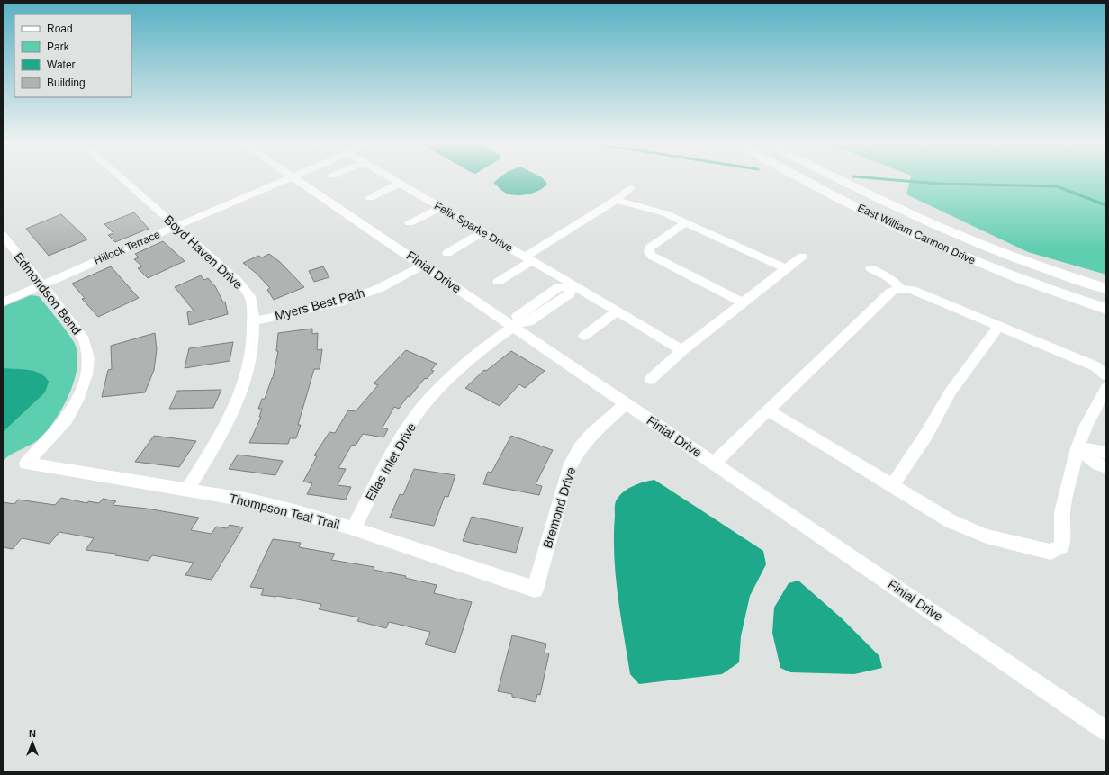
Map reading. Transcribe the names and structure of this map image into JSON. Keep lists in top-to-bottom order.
{
  "streets": {
    "street": [
      "Felix Sparke Drive",
      "East William Cannon Drive",
      "Hillock Terrace",
      "Boyd Haven Drive",
      "Finial Drive",
      "Edmondson Bend",
      "Myers Best Path",
      "Ellas Inlet Drive",
      "Bremond Drive",
      "Thompson Teal Trail"
    ]
  },
  "crossings": [
    ["Felix Sparke Drive", "Ellas Inlet Drive"],
    ["Hillock Terrace", "Boyd Haven Drive"],
    ["Hillock Terrace", "Edmondson Bend"],
    ["Boyd Haven Drive", "Myers Best Path"],
    ["Boyd Haven Drive", "Thompson Teal Trail"],
    ["Finial Drive", "Myers Best Path"],
    ["Finial Drive", "Ellas Inlet Drive"],
    ["Finial Drive", "Bremond Drive"],
    ["Edmondson Bend", "Thompson Teal Trail"],
    ["Ellas Inlet Drive", "Thompson Teal Trail"],
    ["Bremond Drive", "Thompson Teal Trail"]
  ],
  "legend": [
    "Road",
    "Park",
    "Water",
    "Building"
  ],
  "north": "top"
}
